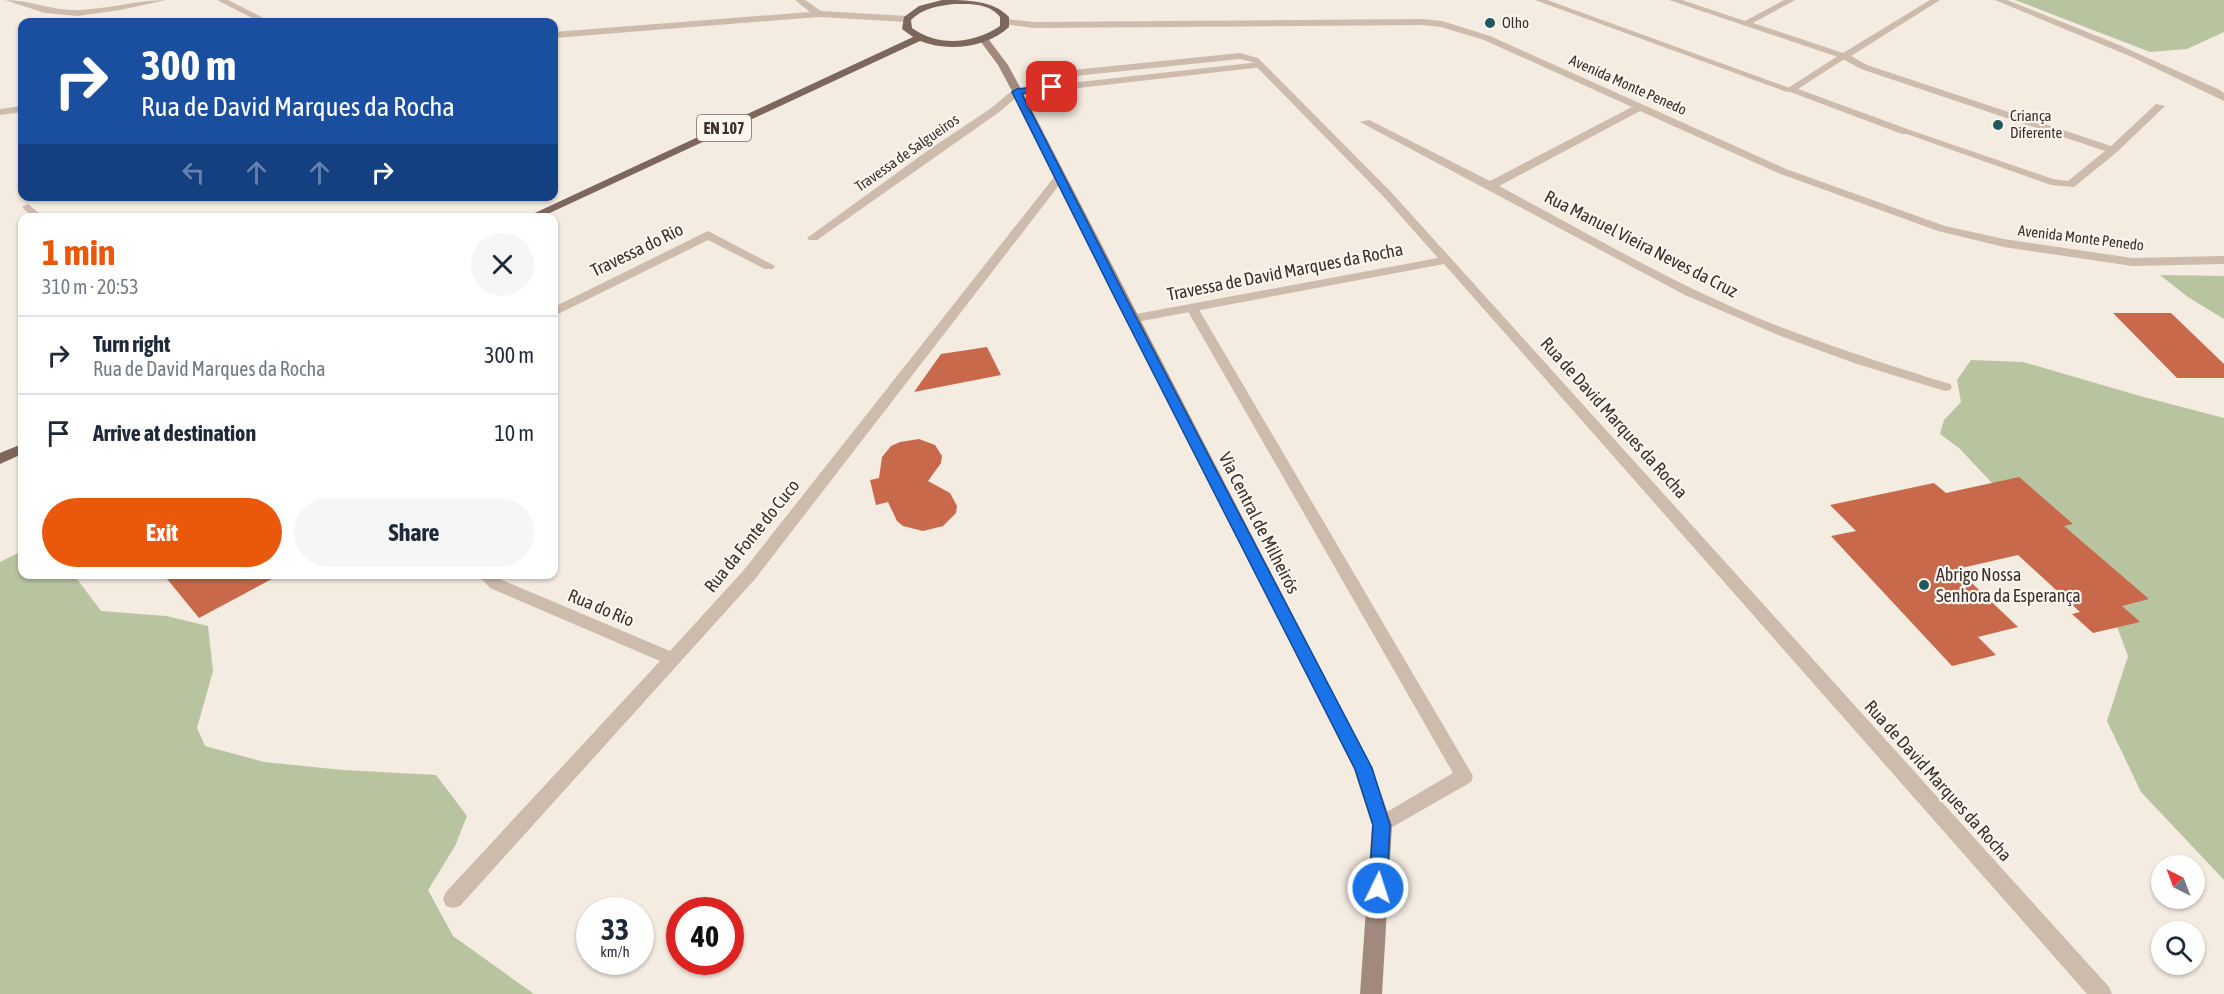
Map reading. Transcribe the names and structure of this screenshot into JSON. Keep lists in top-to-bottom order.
{
  "streets": {
    "main road": ["EN 107"],
    "street": [
      "Avenida Monte Penedo",
      "Travessa de Salgueiros",
      "Rua Manuel Vieira Neves da Cruz",
      "Travessa do Rio",
      "Travessa de David Marques da Rocha",
      "Rua de David Marques da Rocha",
      "Via Central de Milheirós",
      "Rua da Fonte do Cuco",
      "Rua do Rio"
    ]
  },
  "crossings": [
    ["Travessa de Salgueiros", "Rua de David Marques da Rocha"],
    ["Travessa de Salgueiros", "Via Central de Milheirós"],
    ["Travessa de David Marques da Rocha", "Rua de David Marques da Rocha"],
    ["Travessa de David Marques da Rocha", "Via Central de Milheirós"],
    ["Rua de David Marques da Rocha", "Via Central de Milheirós"],
    ["Via Central de Milheirós", "Rua da Fonte do Cuco"],
    ["Rua da Fonte do Cuco", "Rua do Rio"]
  ],
  "places": ["Olho", "Criança Diferente", "Abrigo Nossa Senhora da Esperança"],
  "north": "top left",
  "page": {
    "turn": ["300 m", "Rua de David Marques da Rocha"],
    "heading": ["1 min", "310 m · 20:53"],
    "list": [
      {
        "name": "Turn right",
        "note": "Rua de David Marques da Rocha",
        "value": "300 m"
      },
      {
        "name": "Arrive at destination",
        "value": "10 m"
      }
    ],
    "buttons": ["Exit", "Share"],
    "speed": "33 km/h",
    "limit": "40"
  }
}
